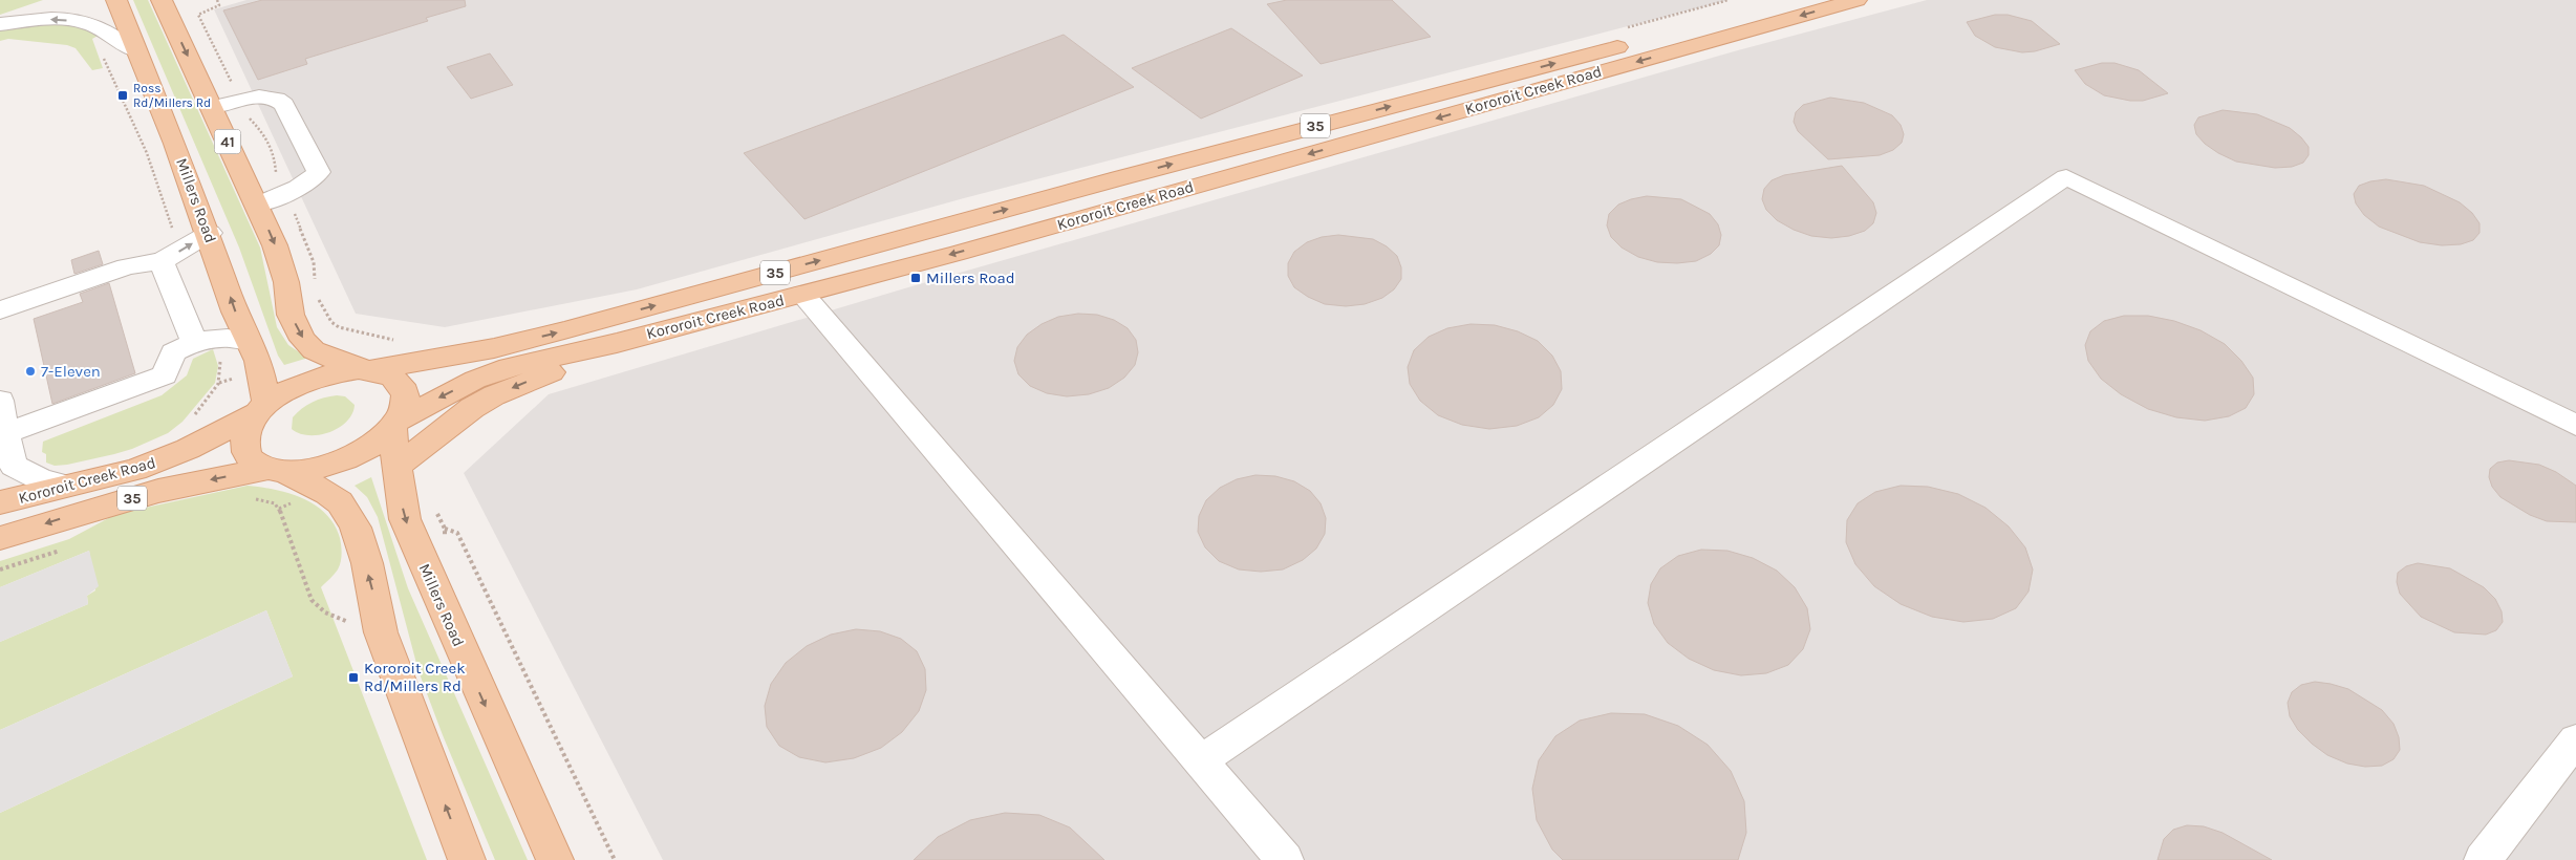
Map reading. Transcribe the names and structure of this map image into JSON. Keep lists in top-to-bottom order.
{
  "streets": {
    "main road": [
      "Kororoit Creek Road",
      "35",
      "41",
      "Millers Road"
    ]
  },
  "crossings": [
    ["Kororoit Creek Road", "35"],
    ["Kororoit Creek Road", "41"],
    ["Kororoit Creek Road", "Millers Road"],
    ["35", "41"],
    ["35", "Millers Road"]
  ],
  "places": {
    "transit": ["Ross Rd/Millers Rd", "Millers Road", "Kororoit Creek Rd/Millers Rd"],
    "other": ["7-Eleven"]
  }
}
